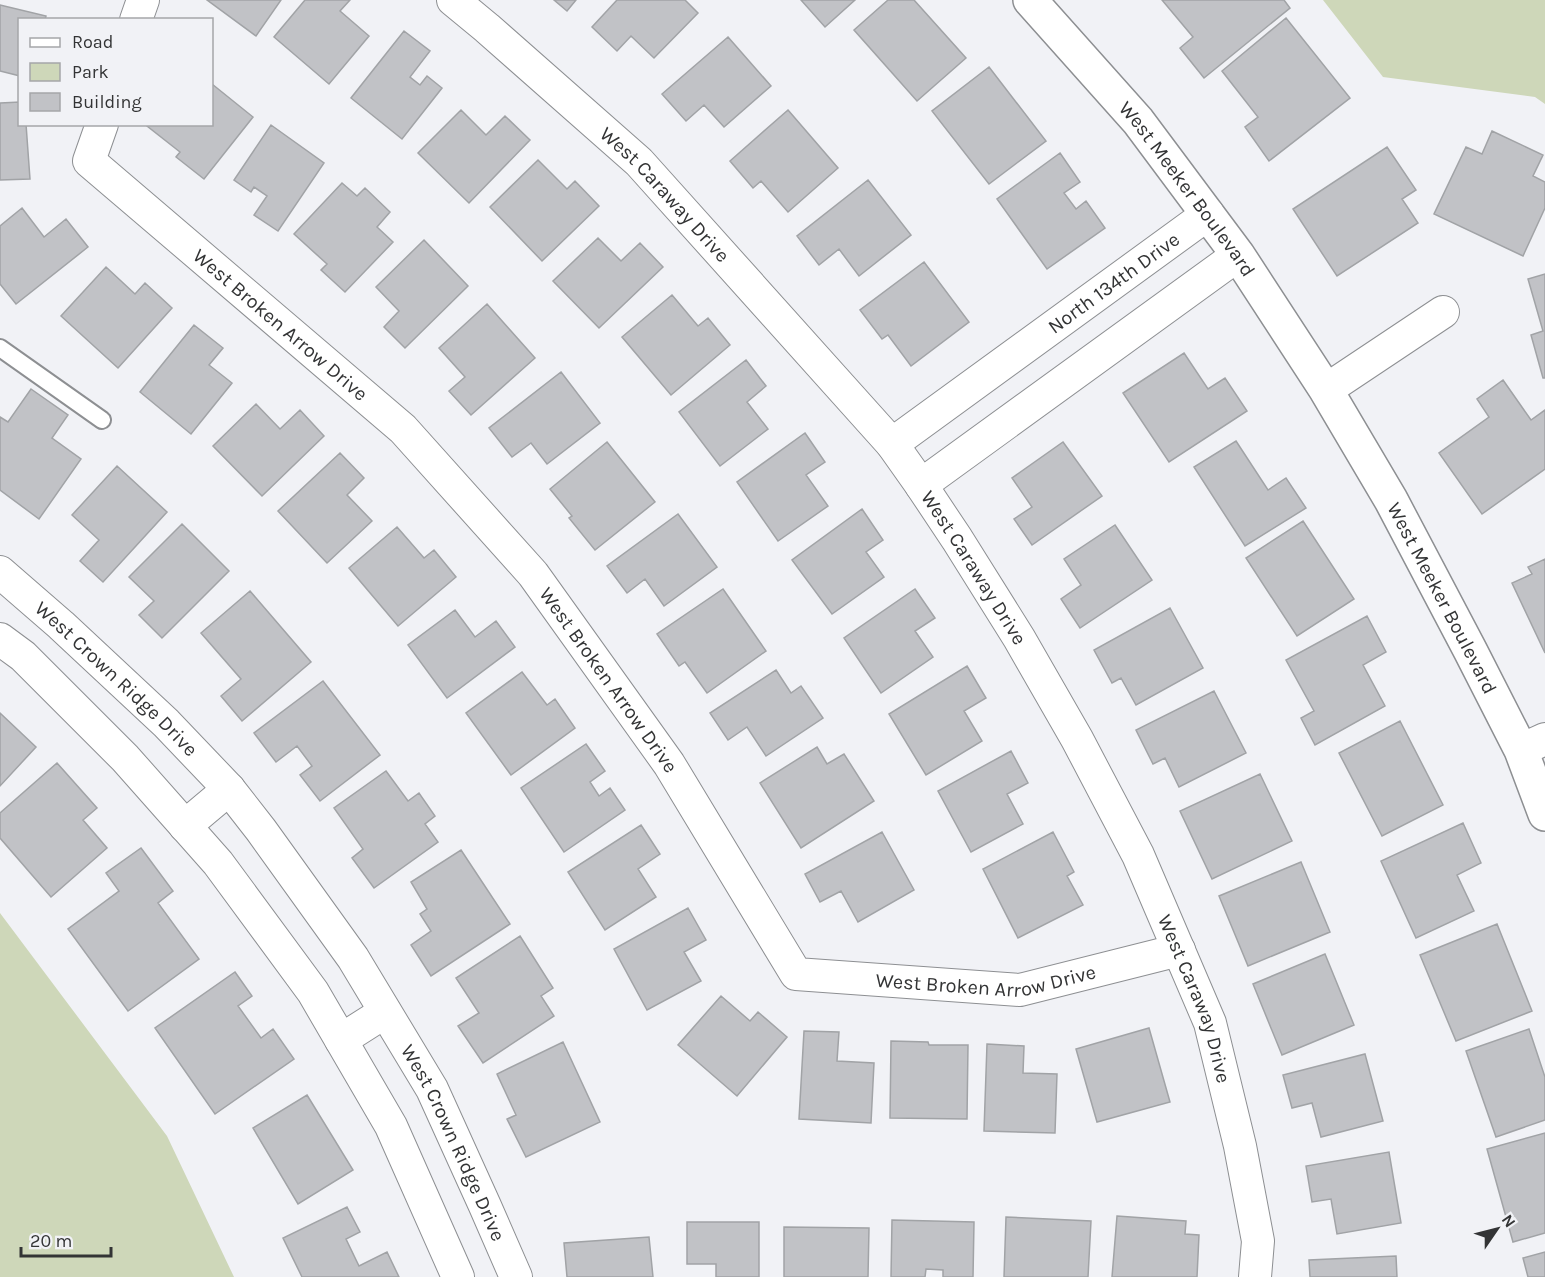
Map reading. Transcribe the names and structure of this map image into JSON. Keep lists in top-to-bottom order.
{
  "streets": {
    "street": [
      "West Meeker Boulevard",
      "West Caraway Drive",
      "North 134th Drive",
      "West Broken Arrow Drive",
      "West Crown Ridge Drive"
    ]
  },
  "crossings": [
    ["West Meeker Boulevard", "North 134th Drive"],
    ["West Caraway Drive", "North 134th Drive"],
    ["West Caraway Drive", "West Broken Arrow Drive"]
  ],
  "legend": ["Road", "Park", "Building"],
  "scale_bar": "20 m",
  "north": "top right"
}
